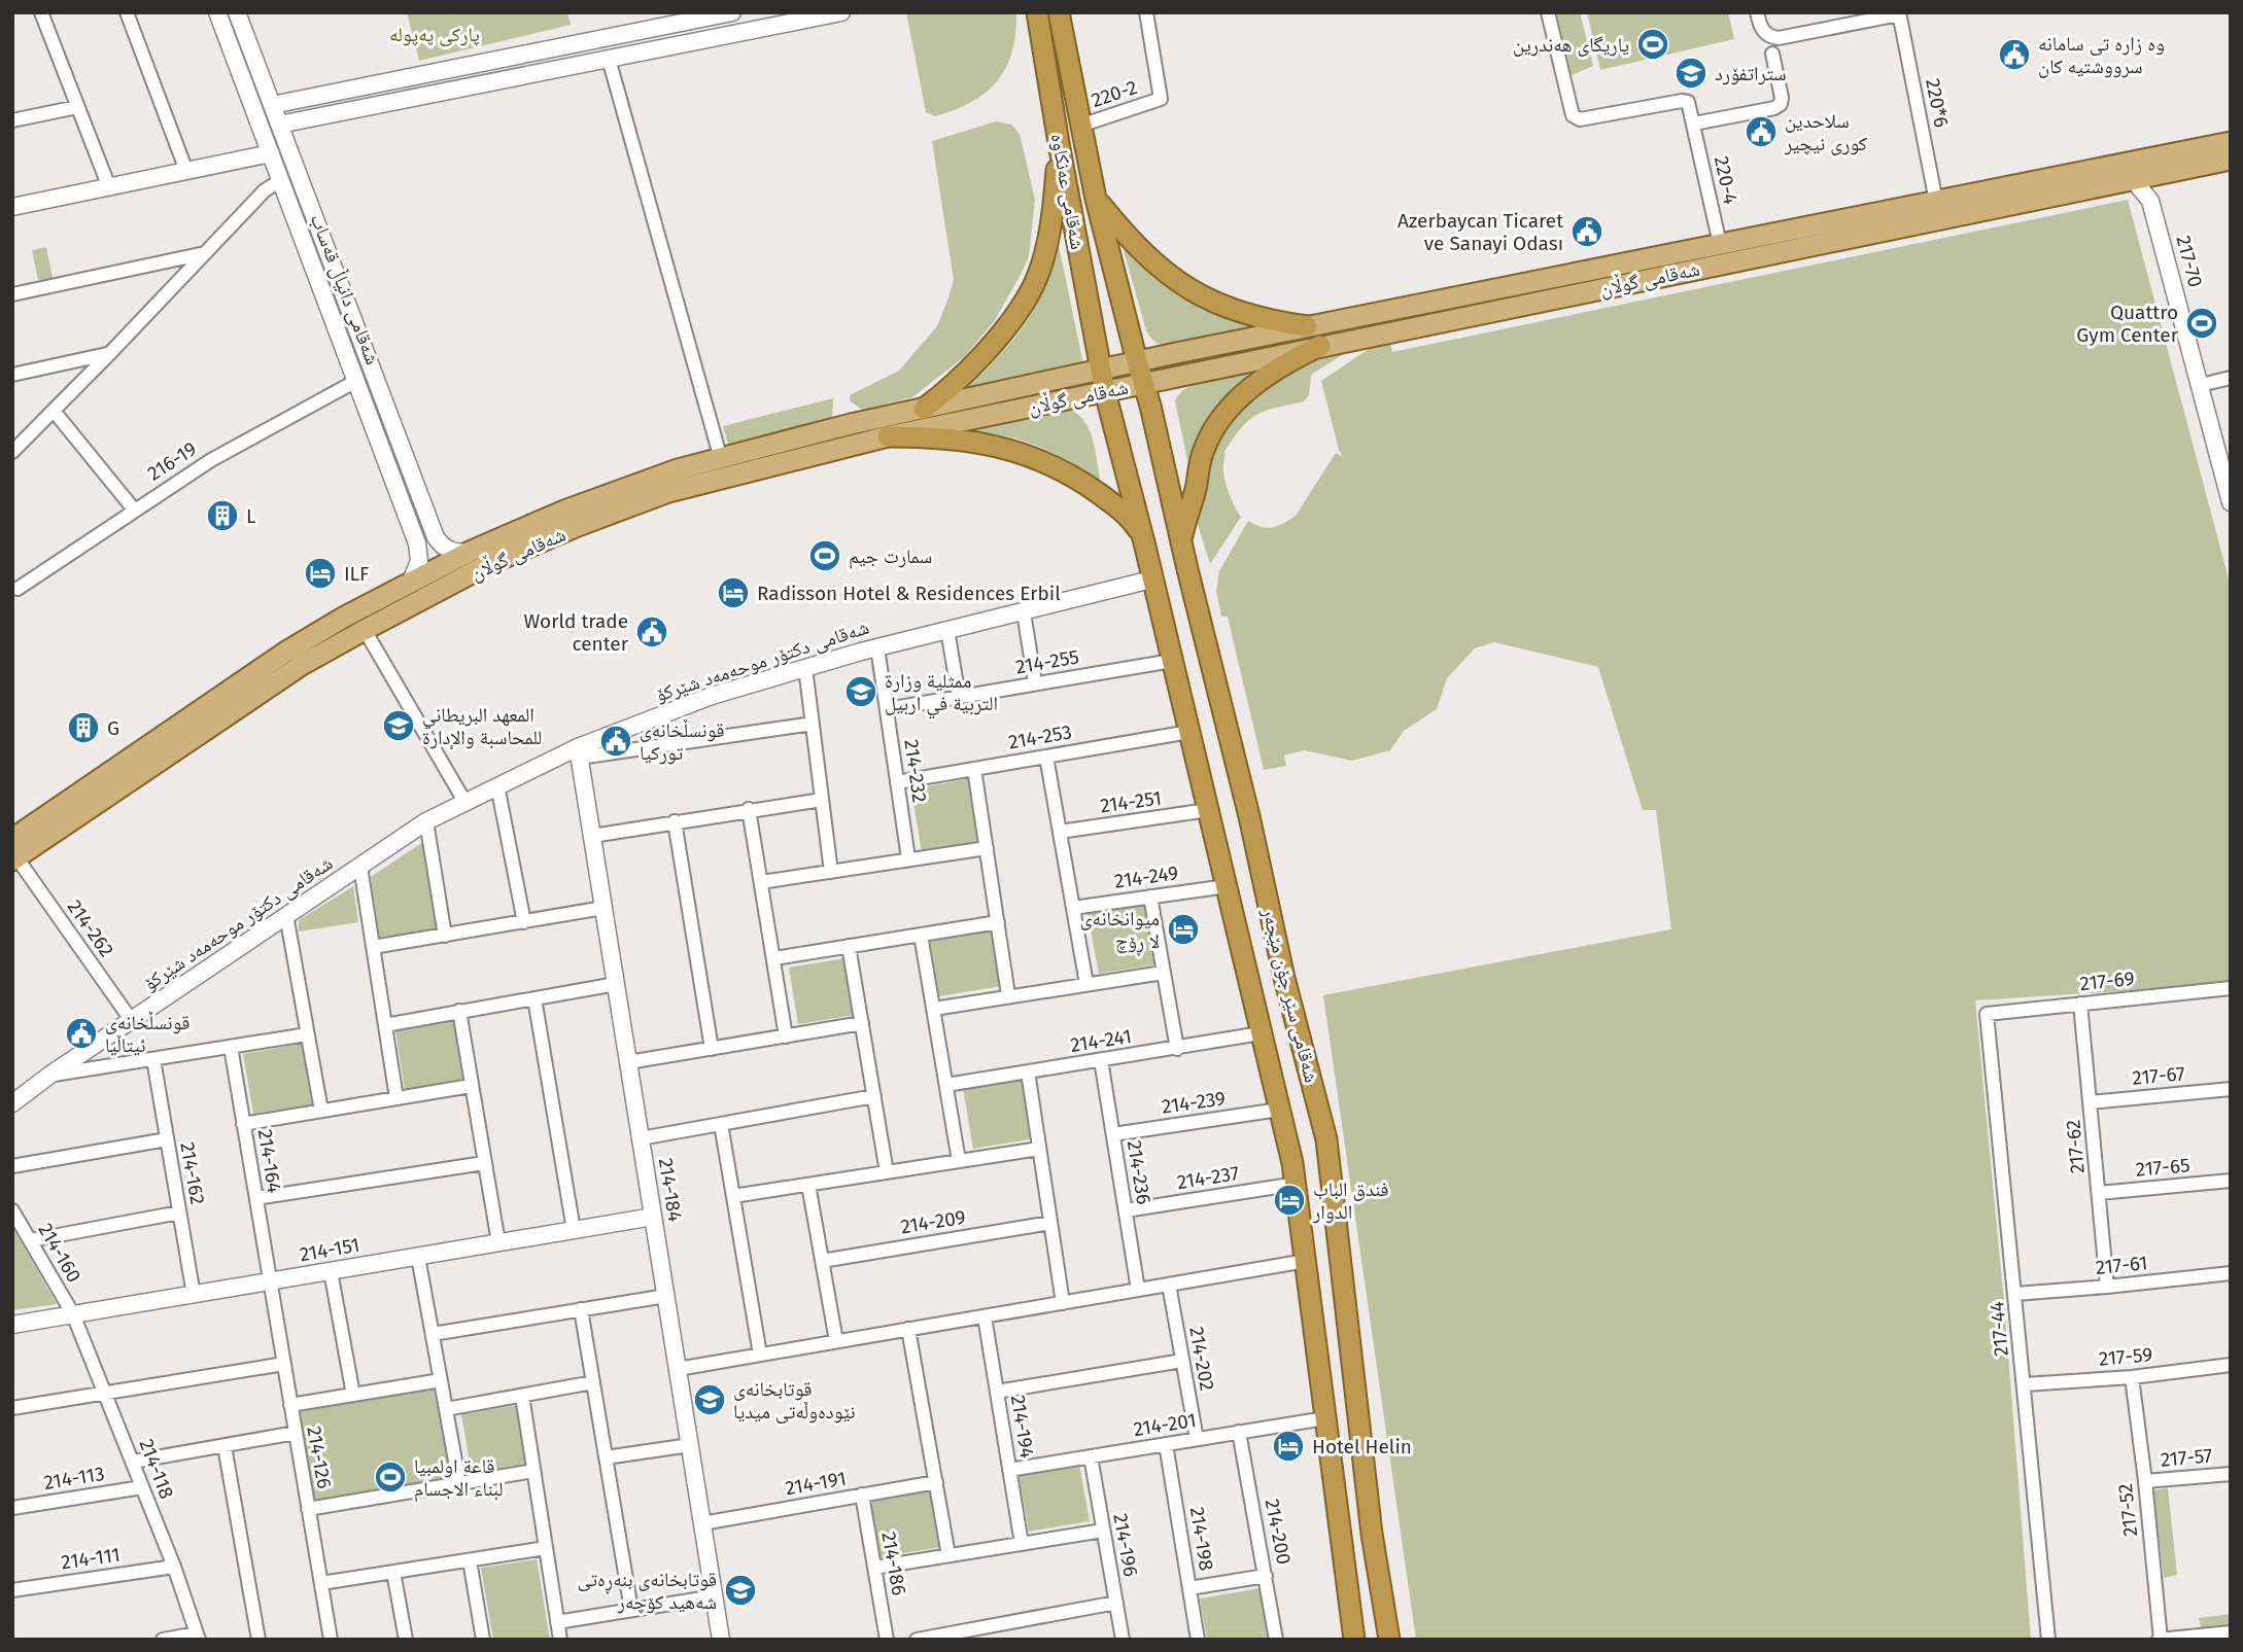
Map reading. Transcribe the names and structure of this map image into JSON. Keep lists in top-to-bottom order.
{
  "streets": {
    "highway": ["شەقامی عەنکاوە", "شەقامی سێر جۆن مێجەر"],
    "main road": ["شەقامی گوڵان"],
    "street": [
      "220-2",
      "220*6",
      "220-4",
      "217-70",
      "شەقامی دانیاڵ قەساب",
      "216-19",
      "شەقامی دکتۆر موحەمەد شێرکۆ",
      "214-255",
      "214-253",
      "214-232",
      "214-251",
      "214-249",
      "214-262",
      "217-69",
      "214-241",
      "217-67",
      "214-239",
      "217-62",
      "214-164",
      "217-65",
      "214-236",
      "214-162",
      "214-237",
      "214-184",
      "214-209",
      "214-151",
      "214-160",
      "217-61",
      "217-44",
      "217-59",
      "214-202",
      "214-201",
      "214-194",
      "214-126",
      "217-57",
      "214-118",
      "214-113",
      "214-191",
      "217-52",
      "214-200",
      "214-198",
      "214-196",
      "214-111",
      "214-186"
    ]
  },
  "crossings": [
    ["220-2", "شەقامی عەنکاوە"],
    ["220*6", "شەقامی گوڵان"],
    ["220-4", "شەقامی گوڵان"],
    ["شەقامی عەنکاوە", "شەقامی گوڵان"],
    ["شەقامی عەنکاوە", "شەقامی سێر جۆن مێجەر"],
    ["217-70", "شەقامی گوڵان"],
    ["شەقامی گوڵان", "شەقامی دانیاڵ قەساب"],
    ["شەقامی گوڵان", "214-262"],
    ["شەقامی گوڵان", "شەقامی سێر جۆن مێجەر"],
    ["شەقامی دانیاڵ قەساب", "216-19"],
    ["شەقامی دکتۆر موحەمەد شێرکۆ", "214-232"],
    ["شەقامی دکتۆر موحەمەد شێرکۆ", "214-262"],
    ["شەقامی دکتۆر موحەمەد شێرکۆ", "شەقامی سێر جۆن مێجەر"],
    ["شەقامی دکتۆر موحەمەد شێرکۆ", "214-184"],
    ["214-255", "214-232"],
    ["214-255", "شەقامی سێر جۆن مێجەر"],
    ["214-253", "214-232"],
    ["214-253", "شەقامی سێر جۆن مێجەر"],
    ["214-251", "شەقامی سێر جۆن مێجەر"],
    ["214-249", "شەقامی سێر جۆن مێجەر"],
    ["217-69", "217-62"],
    ["217-69", "217-44"],
    ["شەقامی سێر جۆن مێجەر", "214-241"],
    ["شەقامی سێر جۆن مێجەر", "214-239"],
    ["شەقامی سێر جۆن مێجەر", "214-237"],
    ["شەقامی سێر جۆن مێجەر", "214-201"],
    ["214-241", "214-236"],
    ["217-67", "217-62"],
    ["214-239", "214-236"],
    ["217-62", "217-65"],
    ["217-62", "217-61"],
    ["214-164", "214-151"],
    ["214-164", "214-126"],
    ["214-236", "214-237"],
    ["214-162", "214-151"],
    ["214-184", "214-151"],
    ["214-184", "214-191"],
    ["214-151", "214-160"],
    ["214-151", "214-126"],
    ["214-151", "214-118"],
    ["214-160", "214-118"],
    ["217-61", "217-44"],
    ["217-44", "217-59"],
    ["217-59", "217-52"],
    ["214-202", "214-201"],
    ["214-201", "214-194"],
    ["214-201", "214-200"],
    ["214-201", "214-198"],
    ["214-201", "214-196"],
    ["217-57", "217-52"],
    ["214-118", "214-113"],
    ["214-118", "214-111"],
    ["214-191", "214-186"]
  ],
  "parks": ["پارکی پەپولە"],
  "places": {
    "sports": [
      "یاریگای هەندرین",
      "Quattro Gym Center",
      "سمارت جیم",
      "قاعة اولمبيا لبناء الاجسام"
    ],
    "public building": [
      "وه زاره تى سامانه سرووشتيه كان",
      "سلاحدین كوری نیچیر",
      "Azerbaycan Ticaret ve Sanayi Odası",
      "World trade center",
      "قونسڵخانەی تورکیا",
      "قونسڵخانەی ئیتاڵیا"
    ],
    "school or university": [
      "ستراتفۆرد",
      "ممثلية وزارة التربية في اربيل",
      "المعهد البريطاني للمحاسبة والإدارة",
      "قوتابخانەی نێودەوڵەتی میدیا",
      "قوتابخانەی بنەڕەتی شەهید کۆچەر"
    ],
    "building": ["L", "G"],
    "hotel": [
      "ILF",
      "Radisson Hotel & Residences Erbil",
      "میوانخانەی لا ڕۆچ",
      "فندق الباب الدوار",
      "Hotel Helin"
    ]
  }
}
